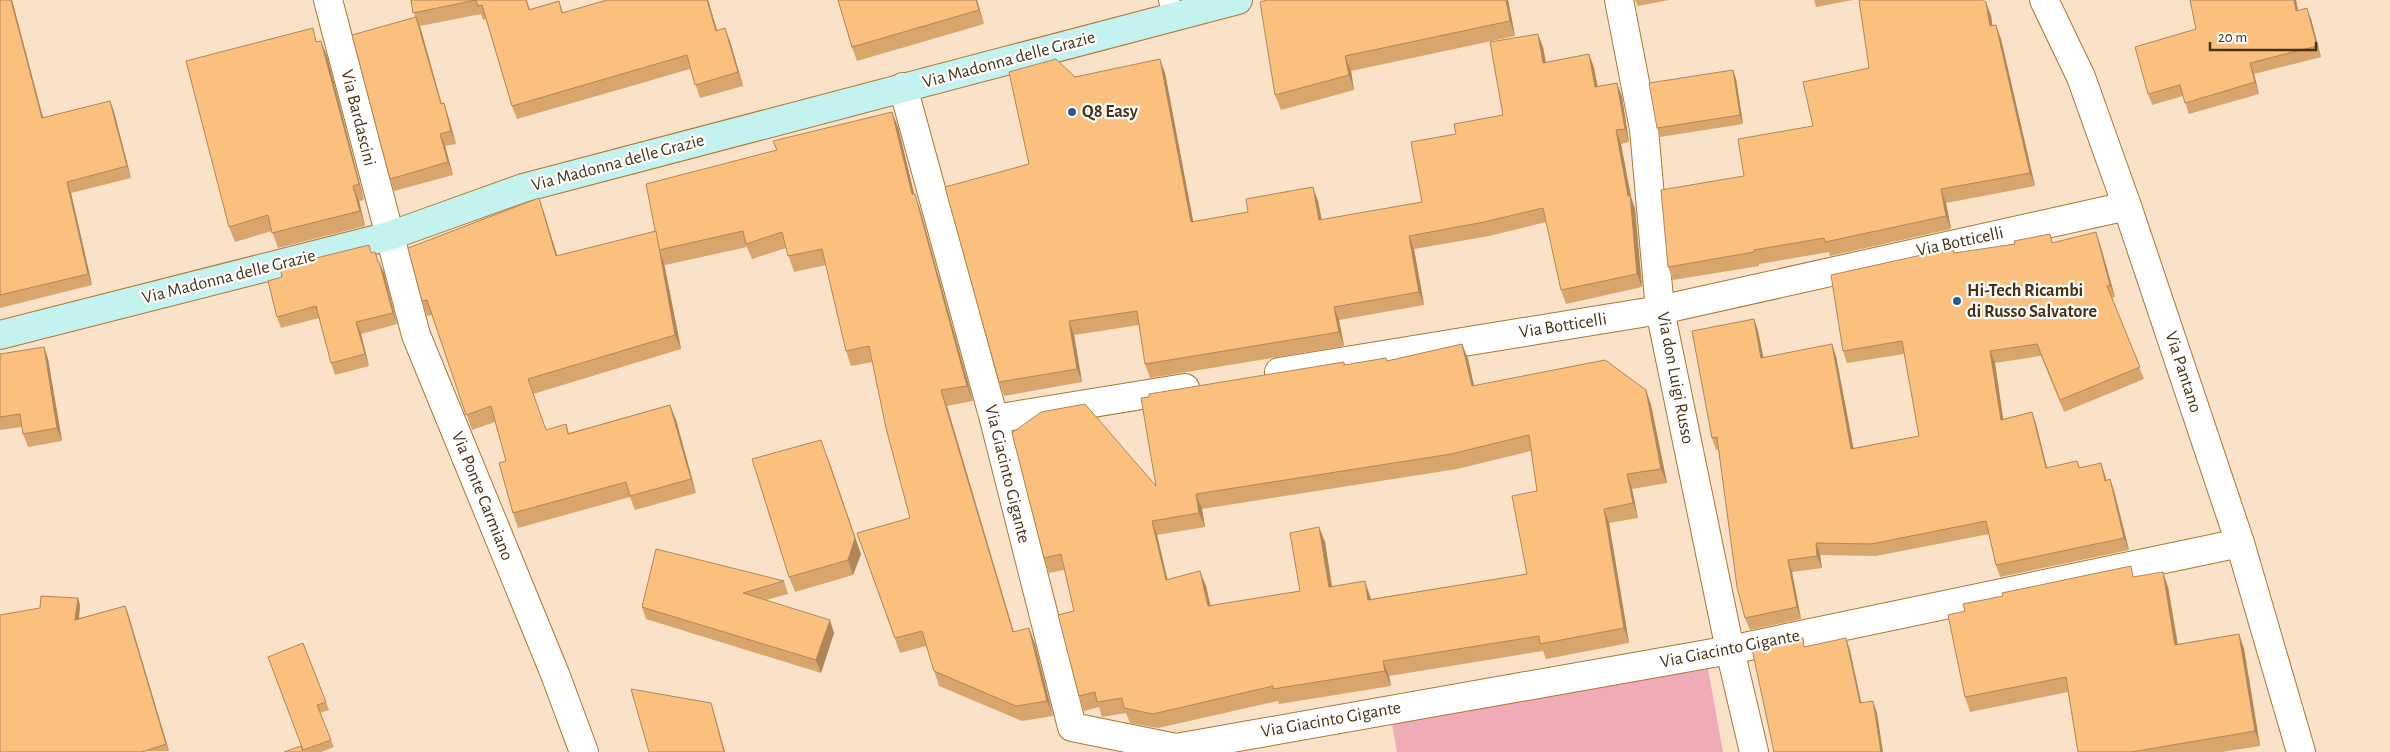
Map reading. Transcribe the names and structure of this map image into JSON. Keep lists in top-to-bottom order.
{
  "streets": {
    "main road": ["Via Madonna delle Grazie"],
    "street": [
      "Via Bardascini",
      "Via Botticelli",
      "Via Pantano",
      "Via don Luigi Russo",
      "Via Giacinto Gigante",
      "Via Ponte Carmiano"
    ]
  },
  "crossings": [
    ["Via Madonna delle Grazie", "Via Bardascini"],
    ["Via Madonna delle Grazie", "Via Giacinto Gigante"],
    ["Via Madonna delle Grazie", "Via Ponte Carmiano"],
    ["Via Bardascini", "Via Ponte Carmiano"],
    ["Via Botticelli", "Via Pantano"],
    ["Via Botticelli", "Via don Luigi Russo"],
    ["Via Pantano", "Via Giacinto Gigante"],
    ["Via don Luigi Russo", "Via Giacinto Gigante"]
  ],
  "places": ["Q8 Easy", "Hi-Tech Ricambi di Russo Salvatore"],
  "scale_bar": "20 m"
}
